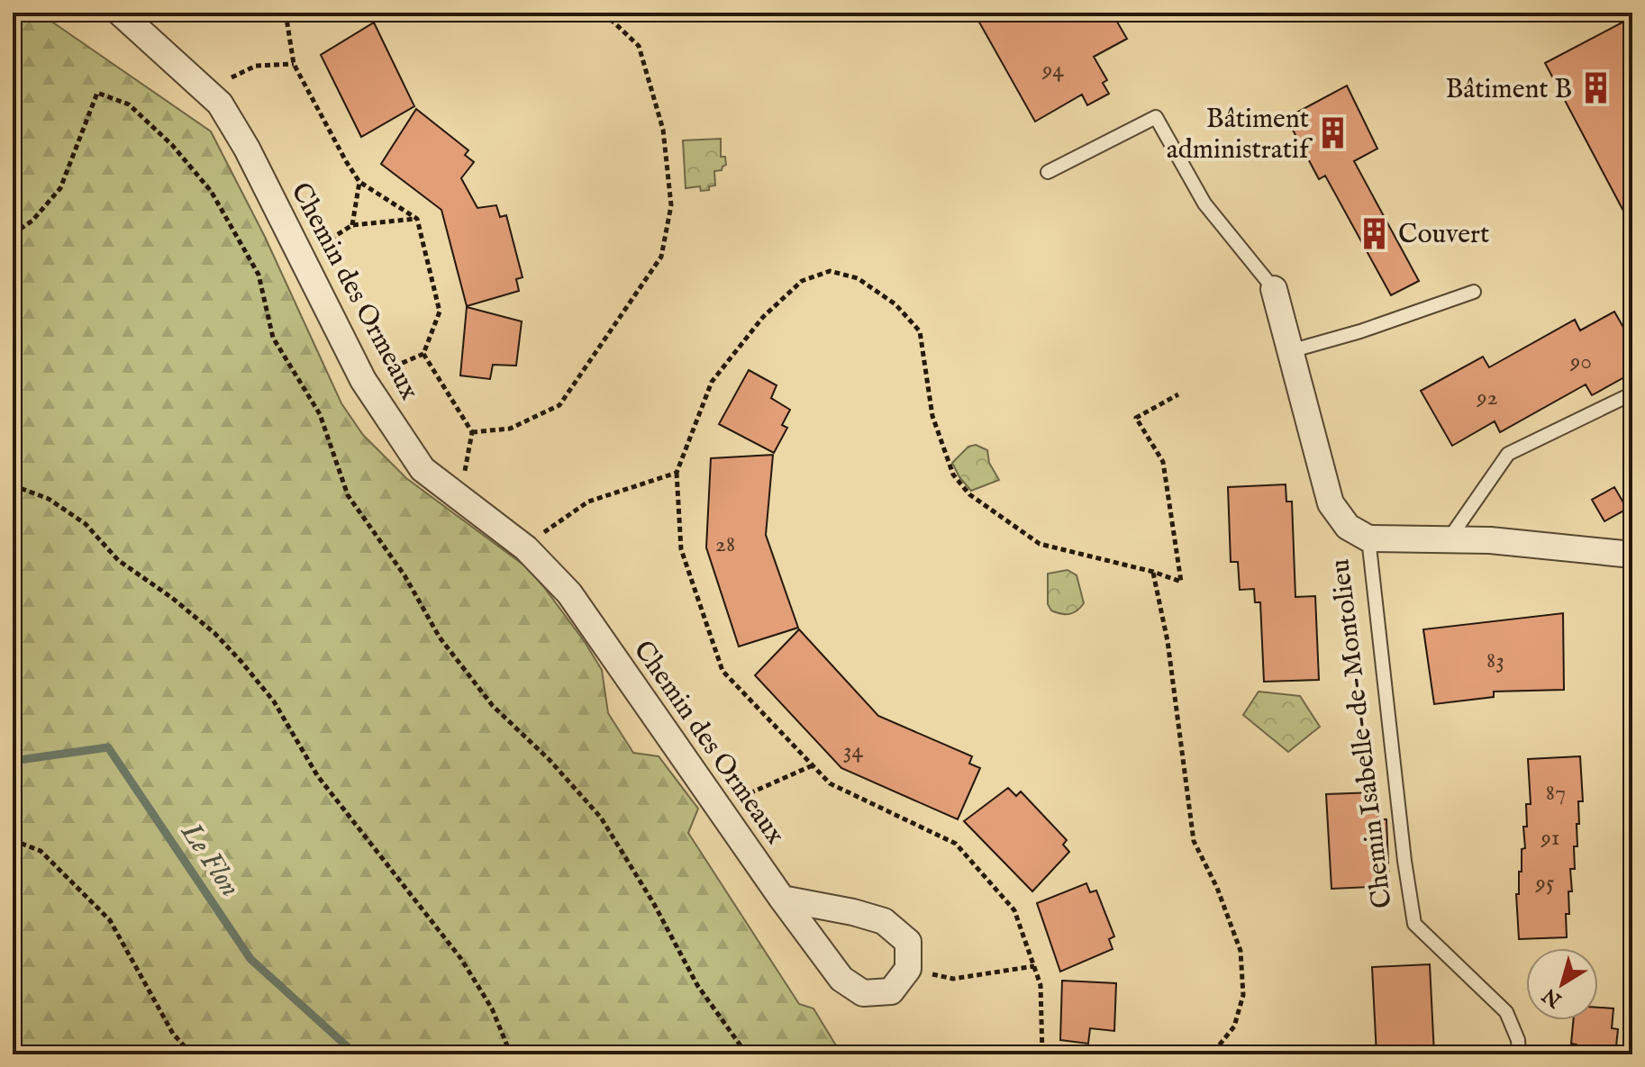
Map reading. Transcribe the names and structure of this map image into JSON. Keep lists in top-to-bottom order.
{
  "streets": {
    "street": ["Chemin des Ormeaux", "Chemin Isabelle-de-Montolieu"]
  },
  "water": ["Le Flon"],
  "places": {
    "building": ["Bâtiment B", "Bâtiment administratif", "Couvert"]
  },
  "house_numbers": [
    "94",
    "90",
    "92",
    "28",
    "83",
    "34",
    "87",
    "91",
    "95"
  ],
  "north": "bottom left"
}
